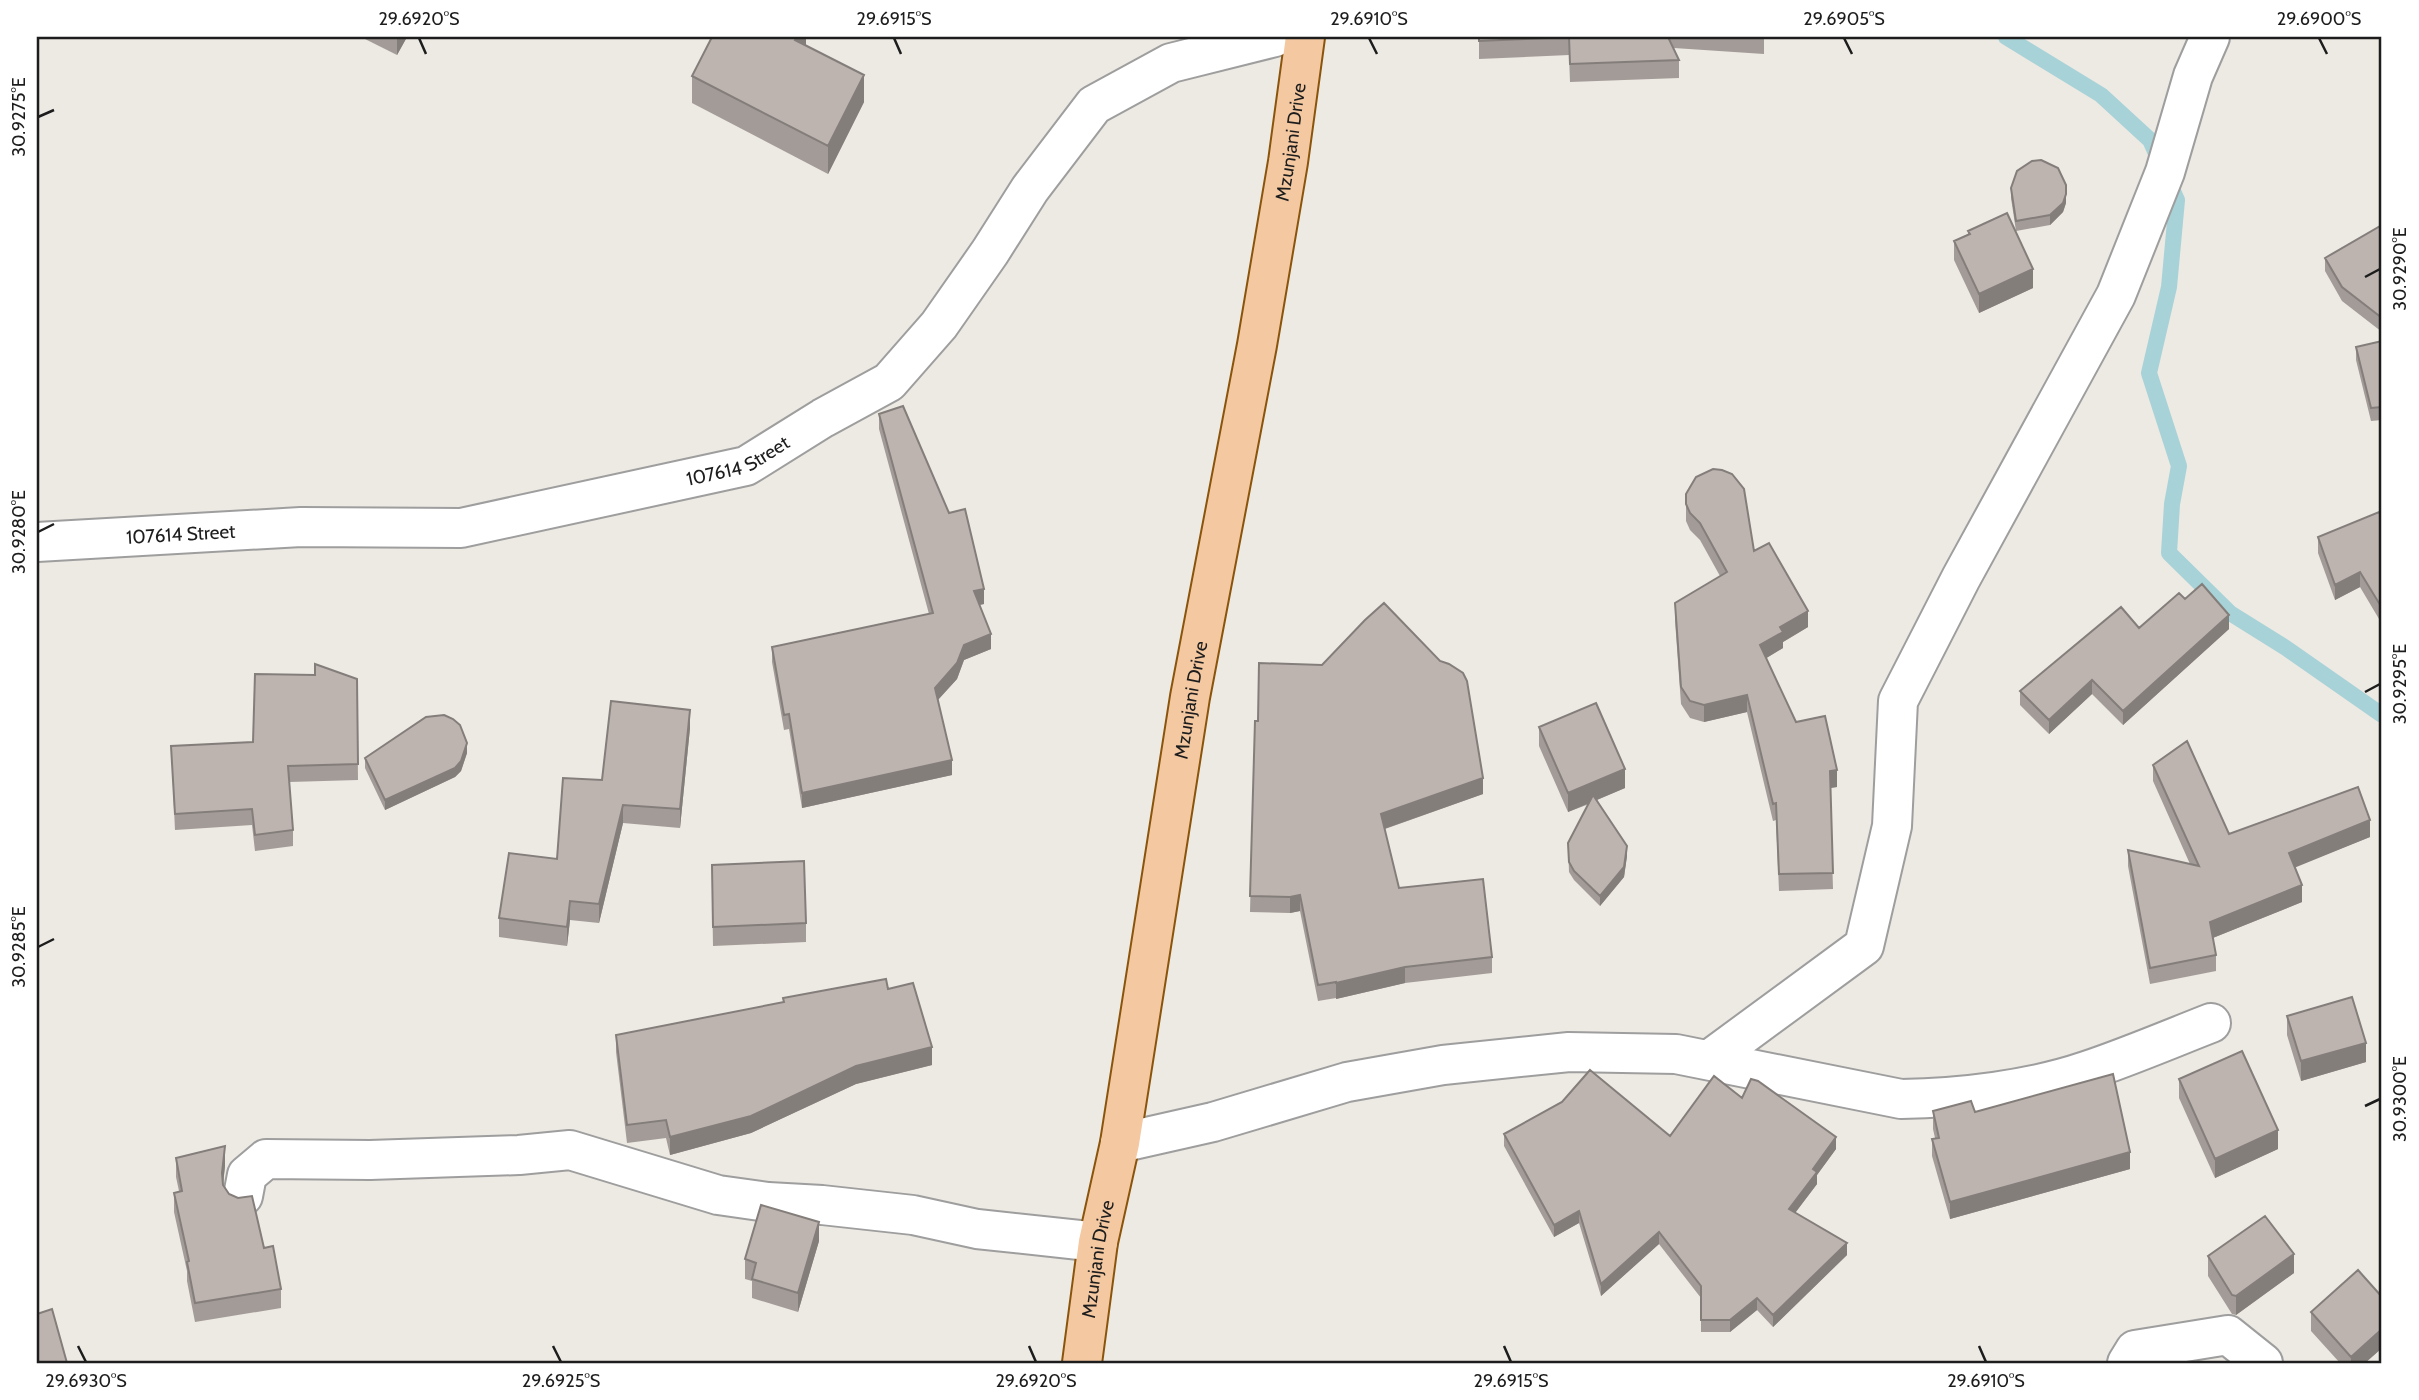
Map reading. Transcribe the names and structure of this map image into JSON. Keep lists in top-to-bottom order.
{
  "streets": {
    "main road": ["Mzunjani Drive"],
    "street": ["107614 Street"]
  },
  "coordinates": [
    "29.6920°S",
    "29.6915°S",
    "29.6910°S",
    "29.6905°S",
    "29.6900°S",
    "30.9275°E",
    "30.9290°E",
    "30.9280°E",
    "30.9295°E",
    "30.9285°E",
    "30.9300°E",
    "29.6930°S",
    "29.6925°S"
  ]
}
